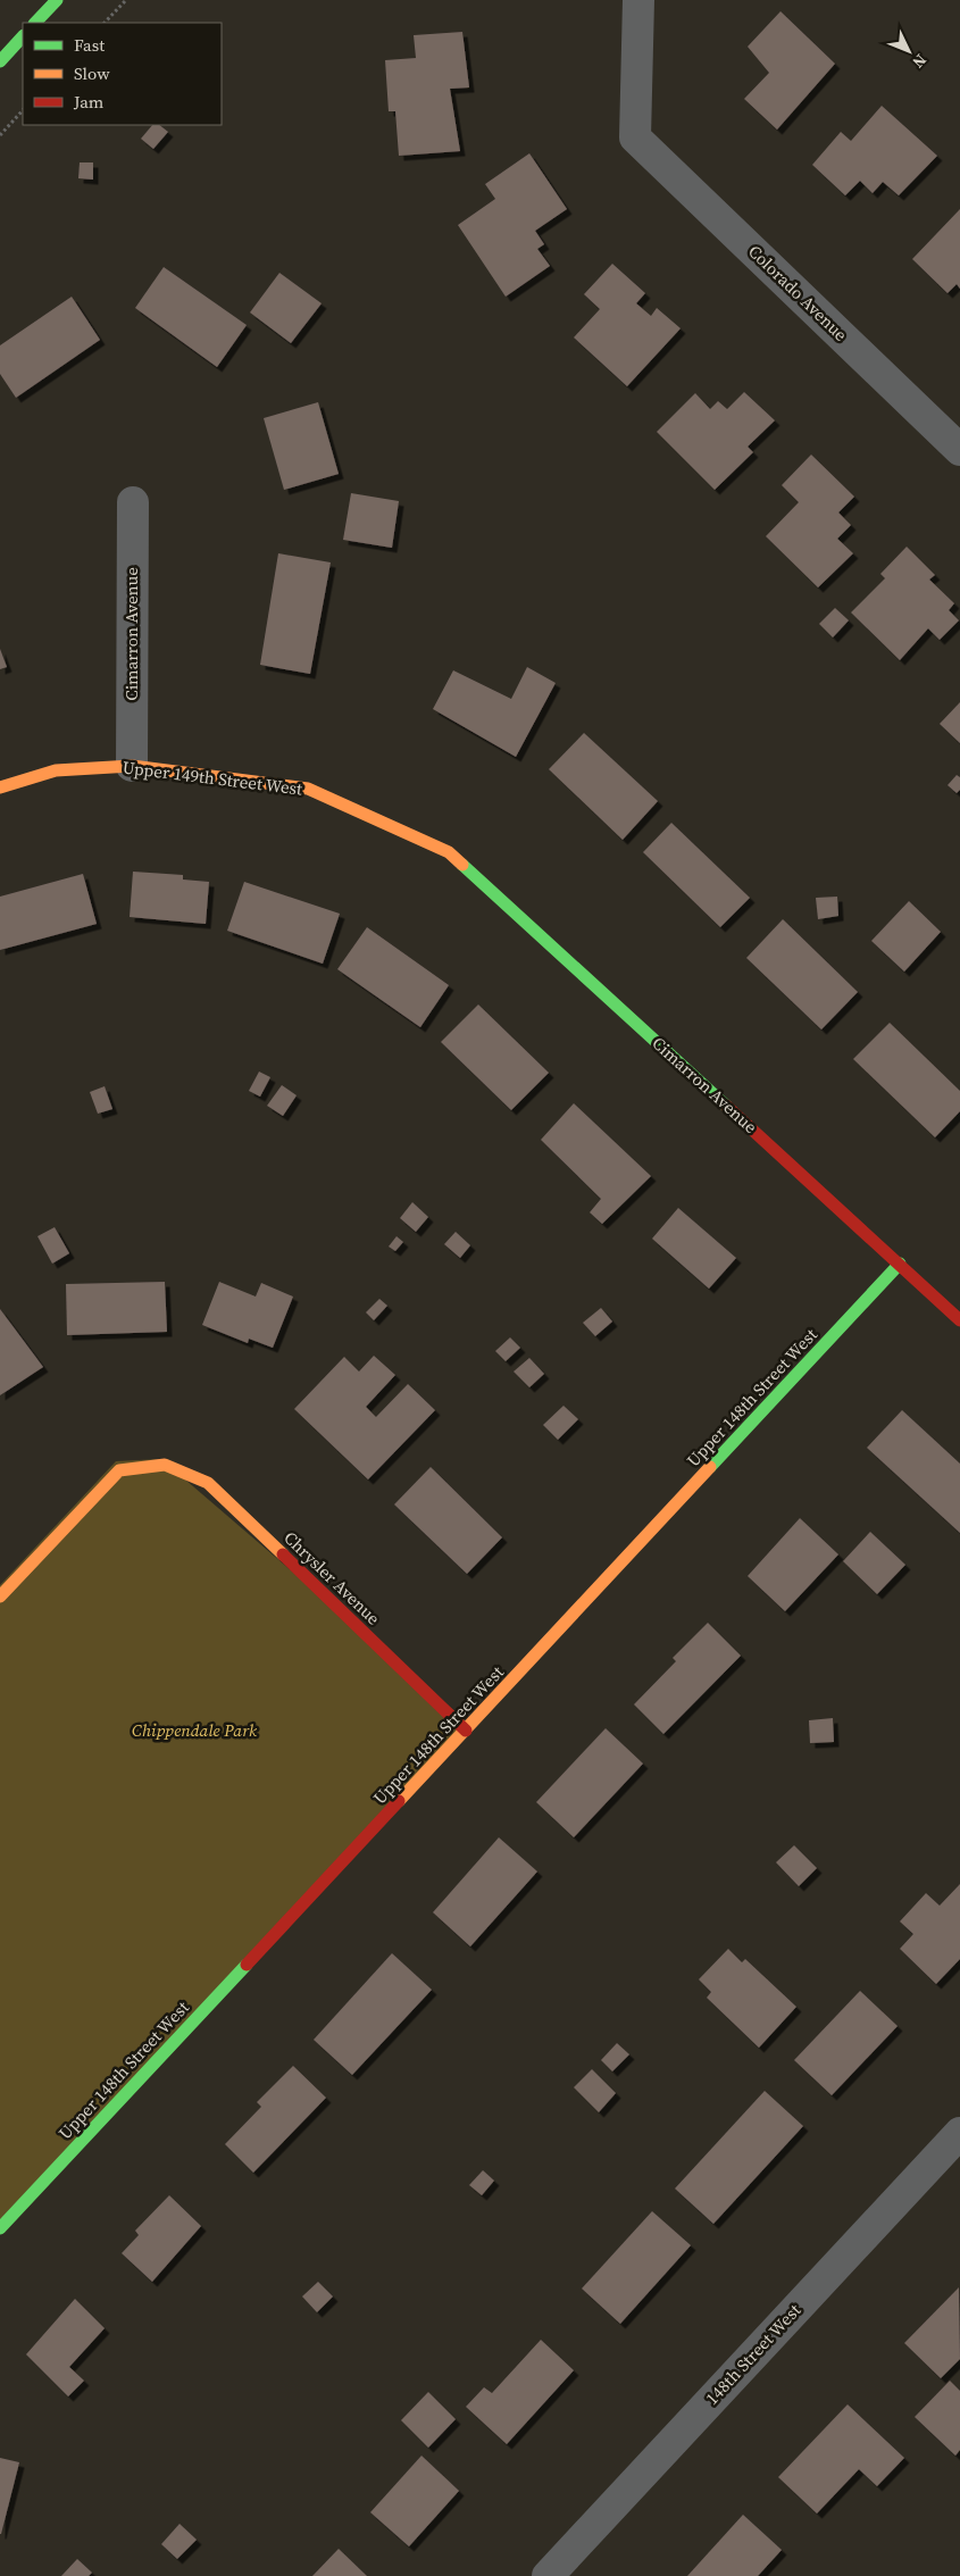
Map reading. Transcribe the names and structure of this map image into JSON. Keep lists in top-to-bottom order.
{
  "streets": {
    "main road": [
      "Cimarron Avenue",
      "Upper 149th Street West",
      "Upper 148th Street West",
      "Chrysler Avenue"
    ],
    "street": ["Colorado Avenue", "148th Street West"]
  },
  "crossings": [
    ["Cimarron Avenue", "Upper 149th Street West"],
    ["Cimarron Avenue", "Upper 148th Street West"],
    ["Upper 148th Street West", "Chrysler Avenue"]
  ],
  "parks": ["Chippendale Park"],
  "legend": ["Fast", "Slow", "Jam"],
  "north": "bottom right"
}
